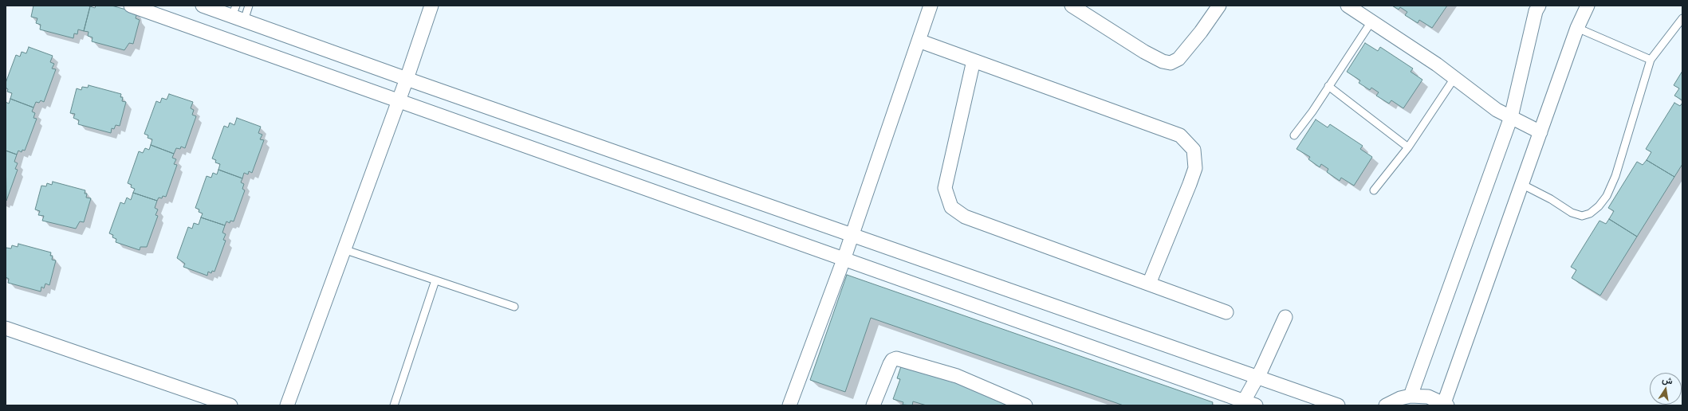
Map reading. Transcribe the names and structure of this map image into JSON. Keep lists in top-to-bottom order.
{
  "north": "top"
}
